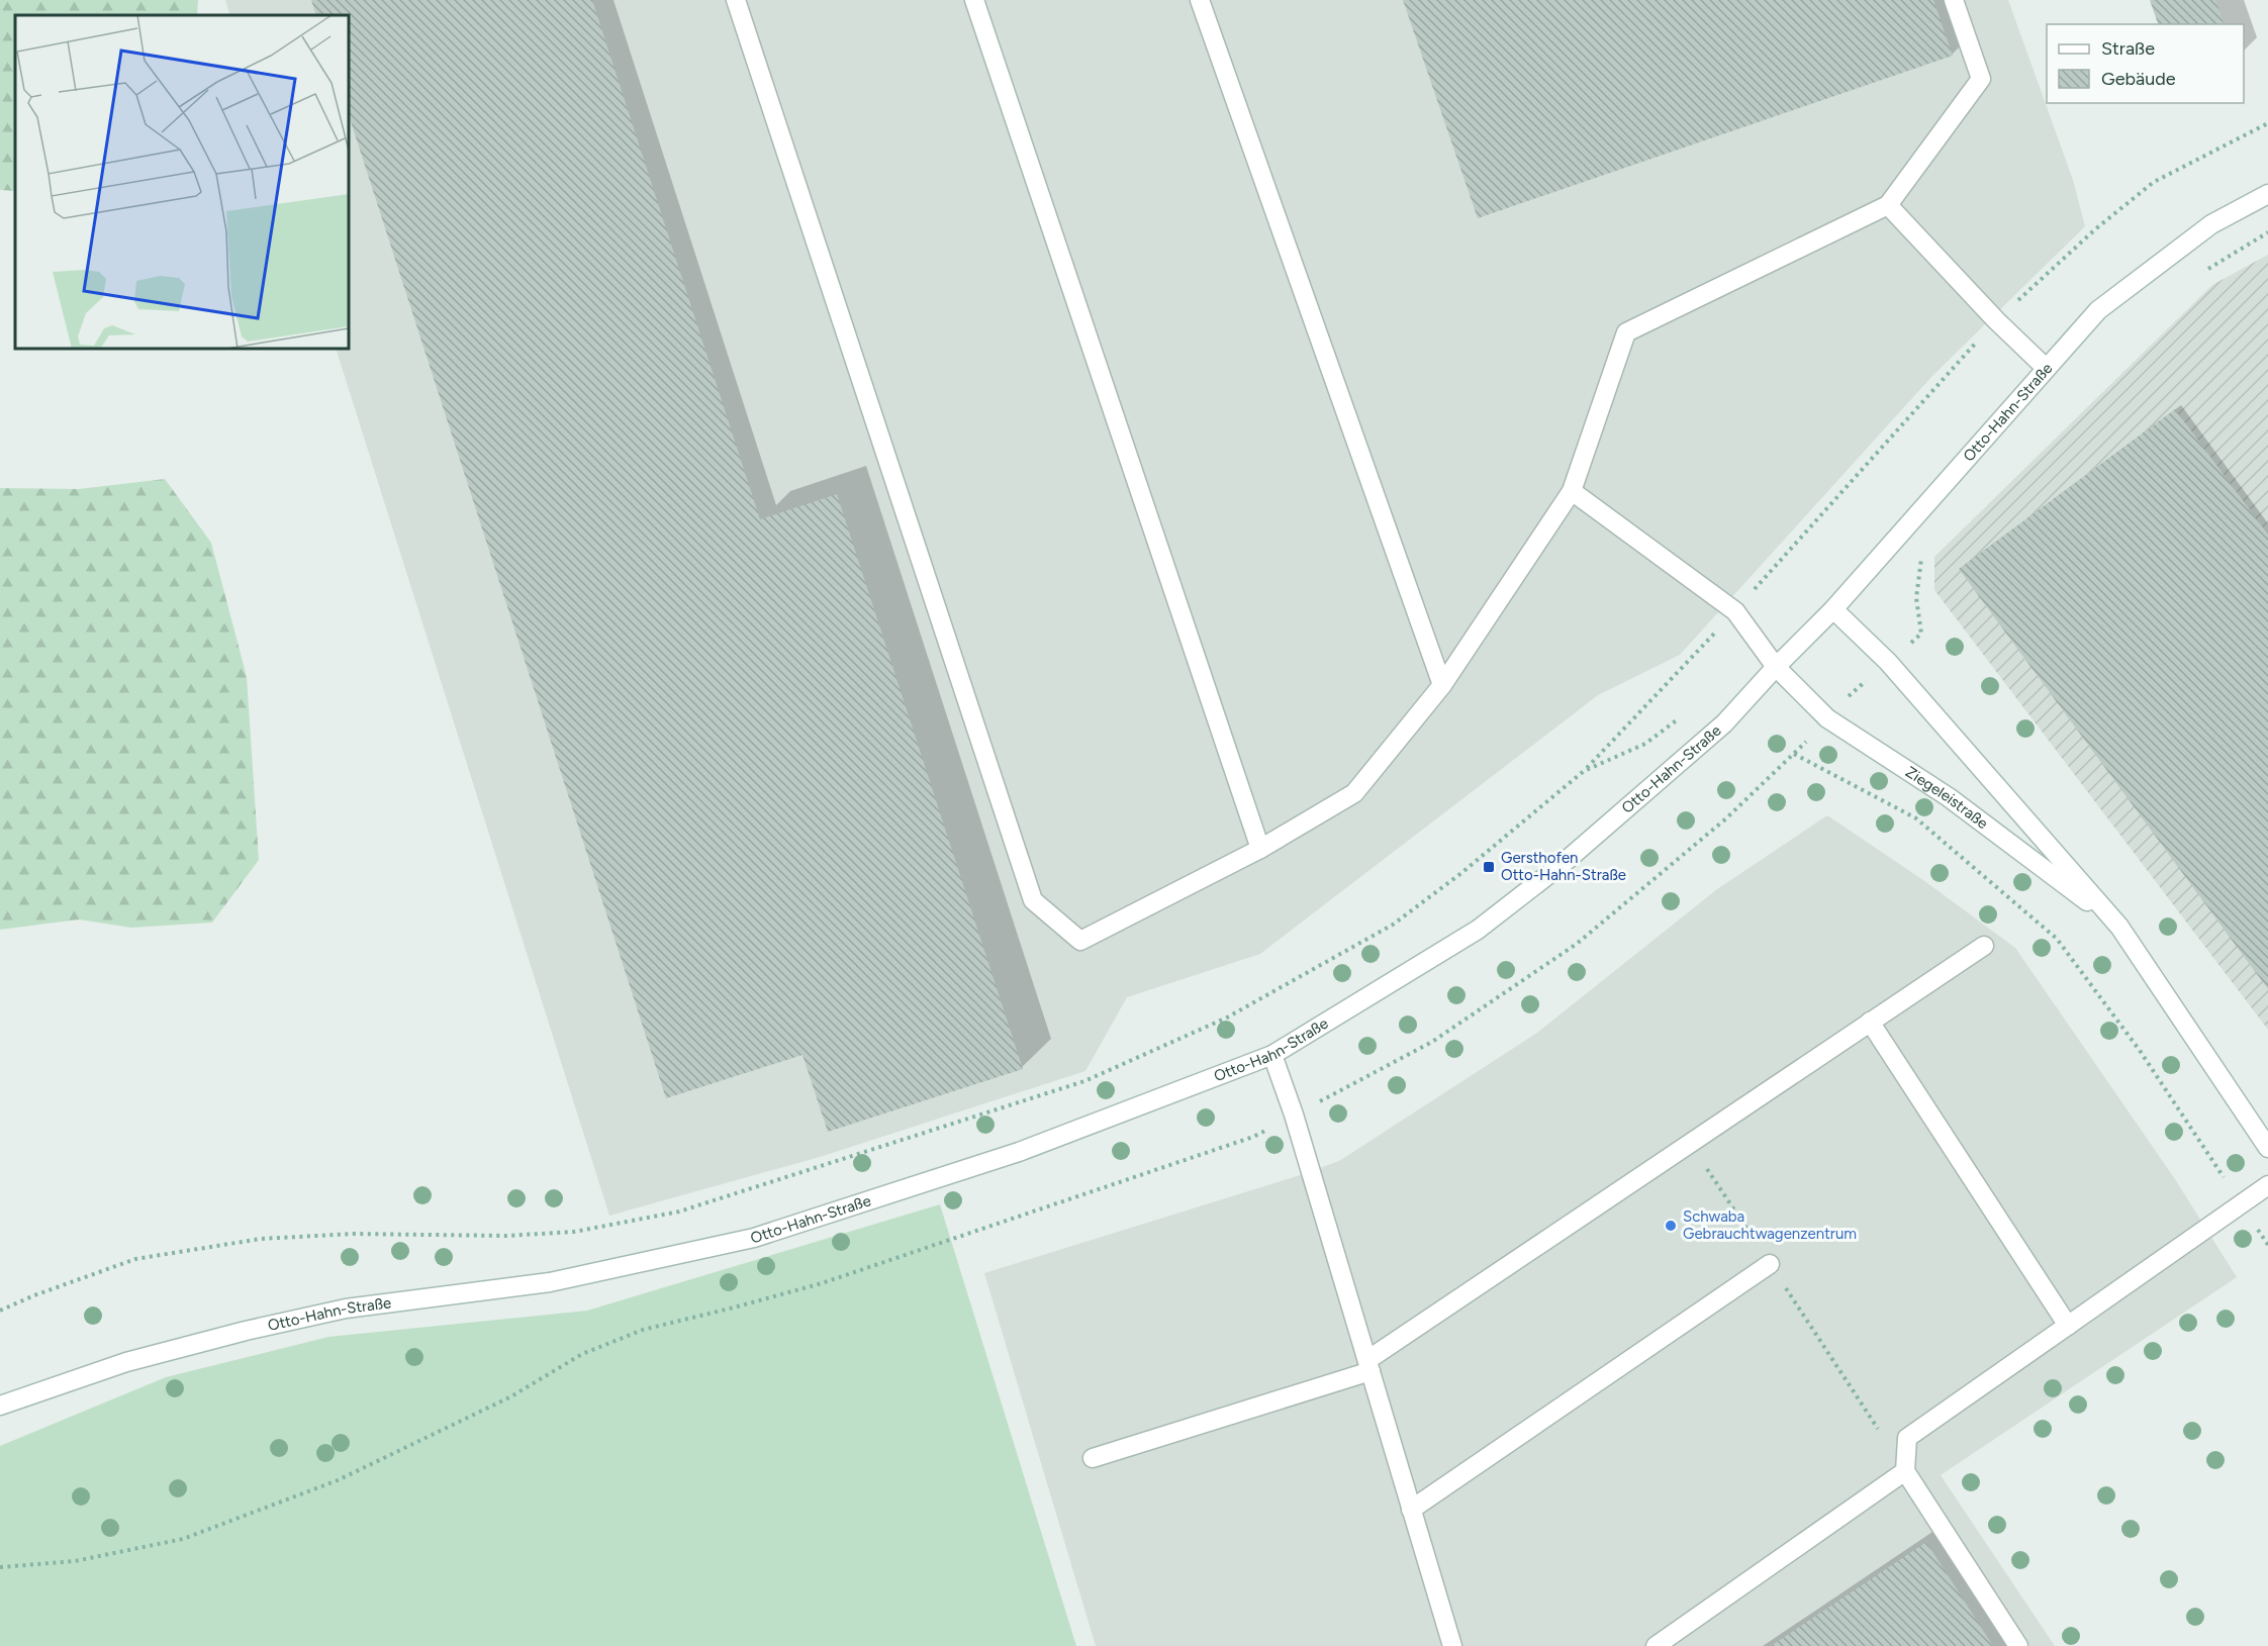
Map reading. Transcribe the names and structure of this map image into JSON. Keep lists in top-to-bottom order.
{
  "streets": {
    "street": ["Otto-Hahn-Straße", "Ziegeleistraße"]
  },
  "crossings": [
    ["Otto-Hahn-Straße", "Ziegeleistraße"]
  ],
  "places": {
    "transit": ["Gersthofen Otto-Hahn-Straße"],
    "other": ["Schwaba Gebrauchtwagenzentrum"]
  },
  "legend": ["Straße", "Gebäude"]
}
